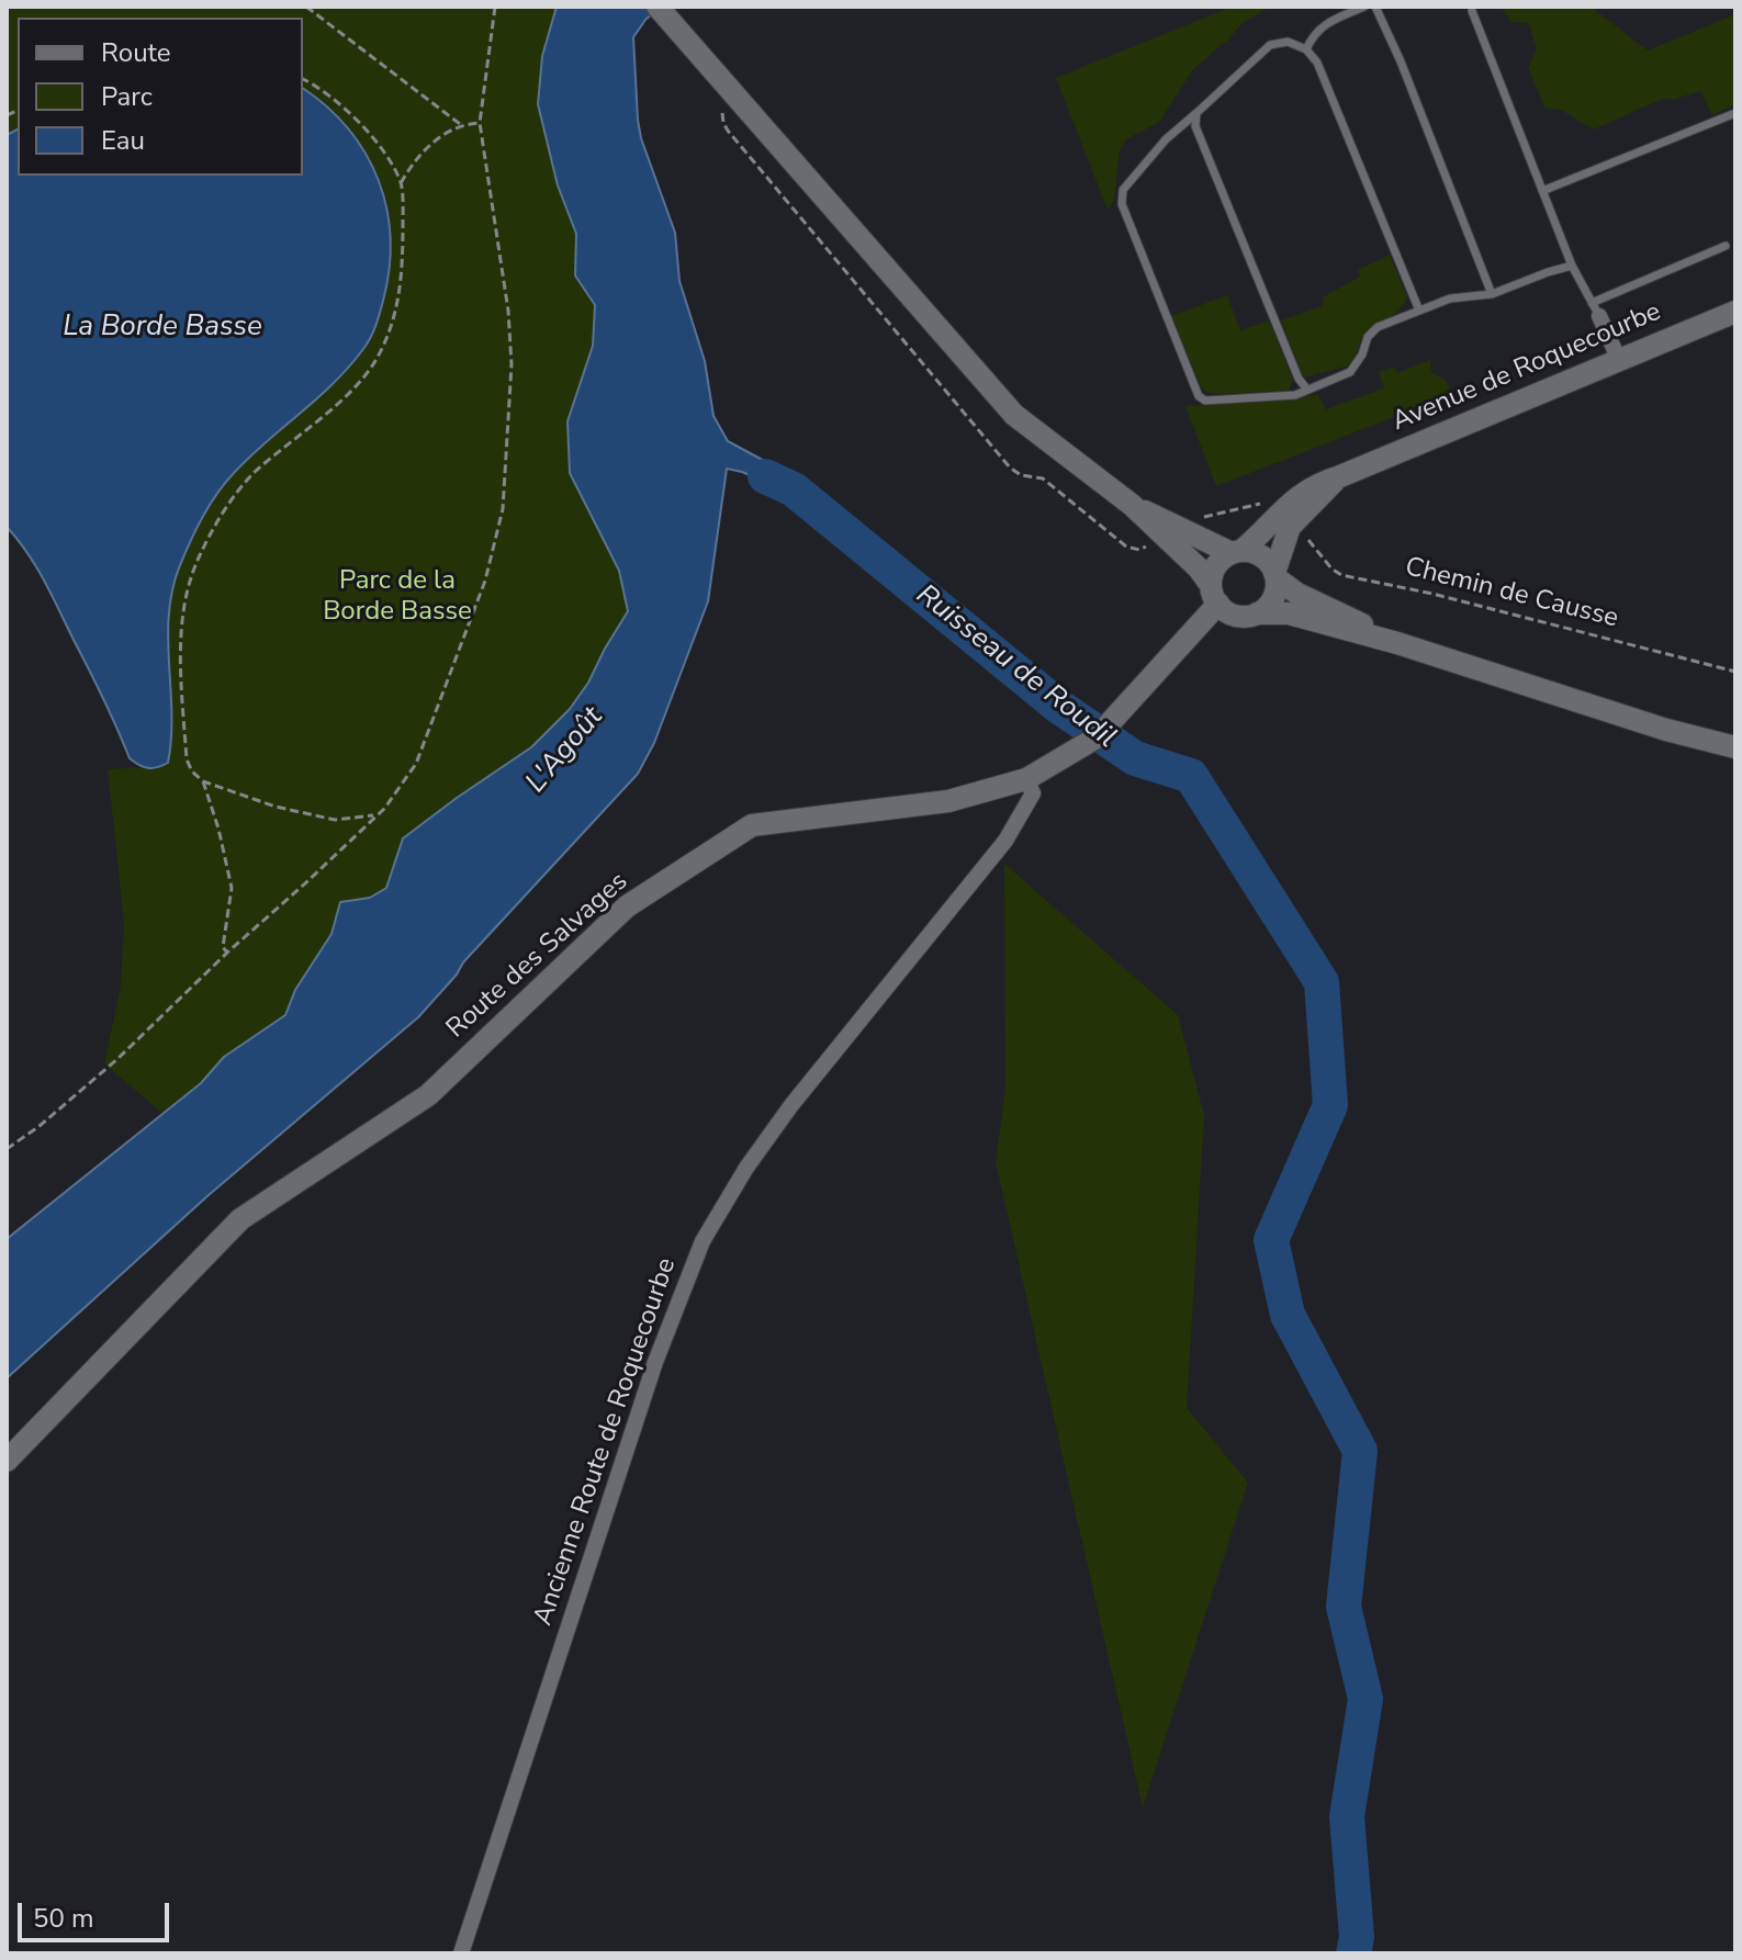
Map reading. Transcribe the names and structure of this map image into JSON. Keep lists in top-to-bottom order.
{
  "streets": {
    "main road": ["Avenue de Roquecourbe", "Route des Salvages"],
    "street": ["Ancienne Route de Roquecourbe"],
    "path": ["Chemin de Causse"]
  },
  "crossings": [
    ["Avenue de Roquecourbe", "Route des Salvages"],
    ["Route des Salvages", "Ancienne Route de Roquecourbe"]
  ],
  "water": ["La Borde Basse", "Ruisseau de Roudil", "L'Agoût"],
  "parks": ["Parc de la Borde Basse"],
  "legend": ["Route", "Parc", "Eau"],
  "scale_bar": "50 m"
}
